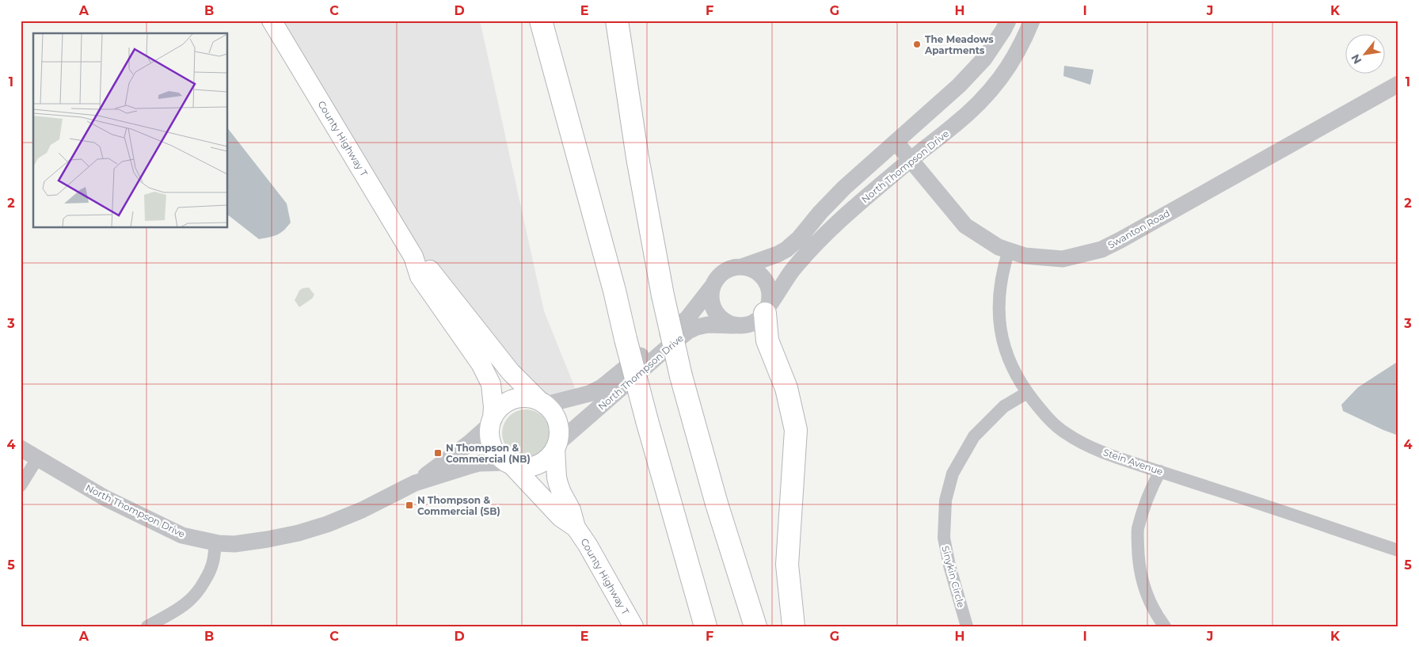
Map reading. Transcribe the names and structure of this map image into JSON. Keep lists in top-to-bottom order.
{
  "streets": {
    "main road": ["County Highway T"],
    "street": [
      "North Thompson Drive",
      "Swanton Road",
      "Stein Avenue",
      "Sinykin Circle"
    ]
  },
  "crossings": [
    ["County Highway T", "North Thompson Drive"],
    ["North Thompson Drive", "Swanton Road"],
    ["Swanton Road", "Stein Avenue"],
    ["Stein Avenue", "Sinykin Circle"]
  ],
  "places": {
    "other": ["The Meadows Apartments"],
    "transit": ["N Thompson & Commercial (NB)", "N Thompson & Commercial (SB)"]
  },
  "north": "bottom left",
  "grid": {
    "columns": [
      "A",
      "B",
      "C",
      "D",
      "E",
      "F",
      "G",
      "H",
      "I",
      "J",
      "K"
    ],
    "rows": [
      "1",
      "2",
      "3",
      "4",
      "5"
    ]
  }
}
